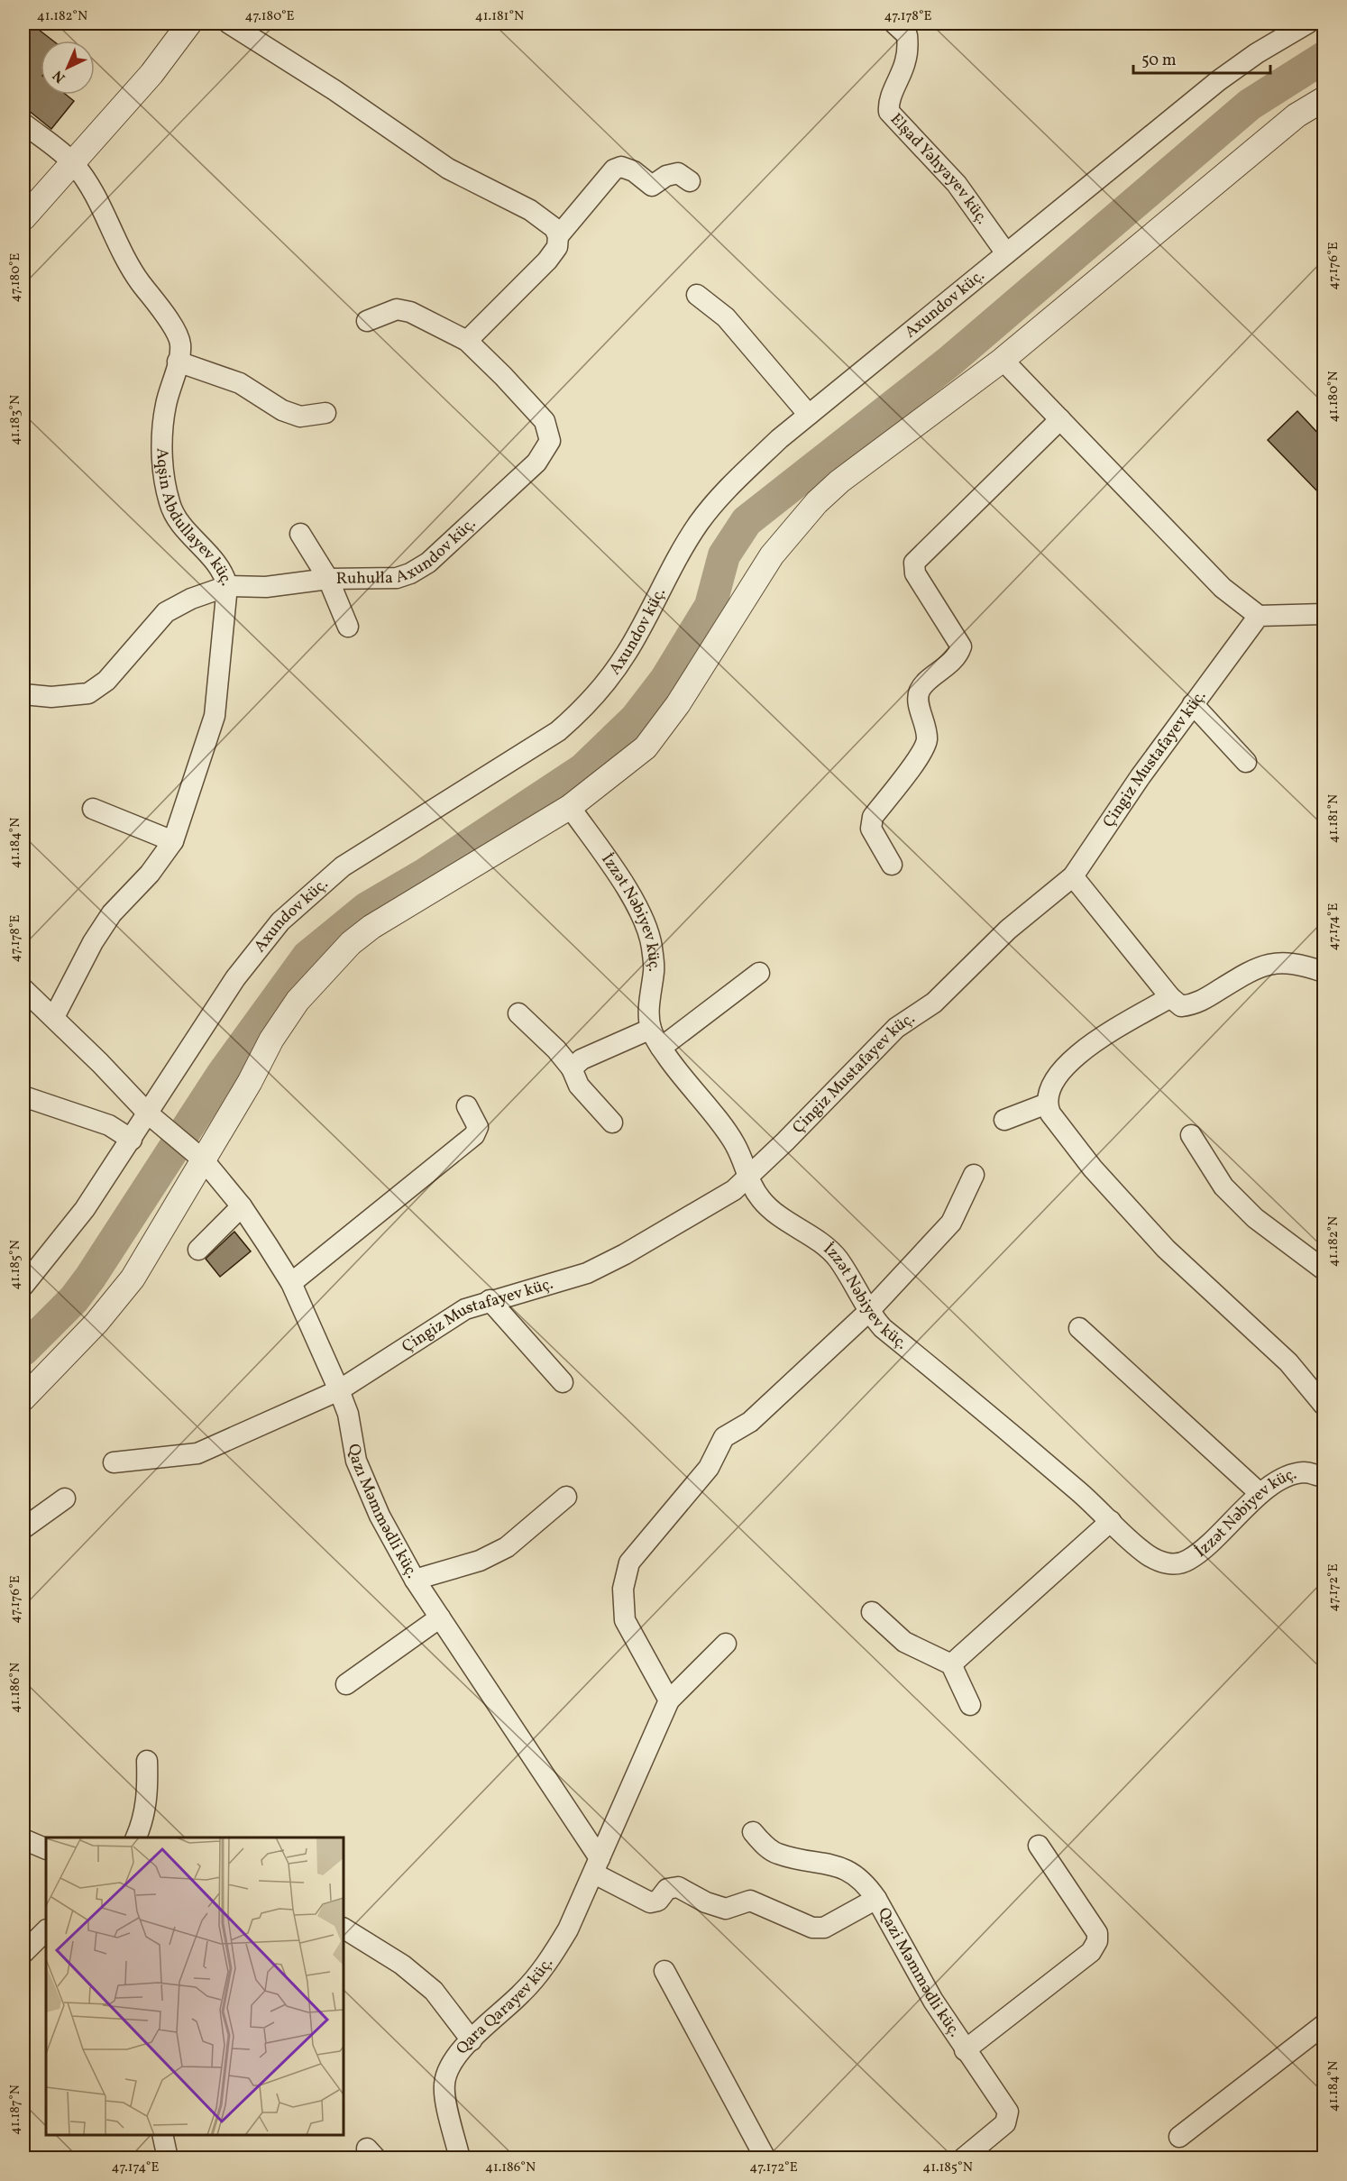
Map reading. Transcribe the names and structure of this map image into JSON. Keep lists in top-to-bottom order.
{
  "streets": {
    "street": [
      "Elşad Yəhyayev küç.",
      "Axundov küç.",
      "Aqşin Abdullayev küç.",
      "Ruhulla Axundov küç.",
      "Çingiz Mustafayev küç.",
      "İzzət Nəbiyev küç.",
      "Qazı Məmmədli küç.",
      "Qazi Məmmədli küç.",
      "Qara Qarayev küç."
    ]
  },
  "crossings": [
    ["Elşad Yəhyayev küç.", "Axundov küç."],
    ["Axundov küç.", "Qazı Məmmədli küç."],
    ["Aqşin Abdullayev küç.", "Ruhulla Axundov küç."],
    ["Aqşin Abdullayev küç.", "Qazı Məmmədli küç."],
    ["Çingiz Mustafayev küç.", "İzzət Nəbiyev küç."],
    ["Çingiz Mustafayev küç.", "Qazı Məmmədli küç."],
    ["Qazı Məmmədli küç.", "Qara Qarayev küç."]
  ],
  "scale_bar": "50 m",
  "north": "bottom left",
  "coordinates": [
    "41.182°N",
    "47.180°E",
    "41.181°N",
    "47.178°E",
    "47.176°E",
    "41.180°N",
    "41.183°N",
    "41.184°N",
    "47.174°E",
    "41.185°N",
    "47.172°E",
    "41.186°N",
    "41.187°N"
  ]
}
